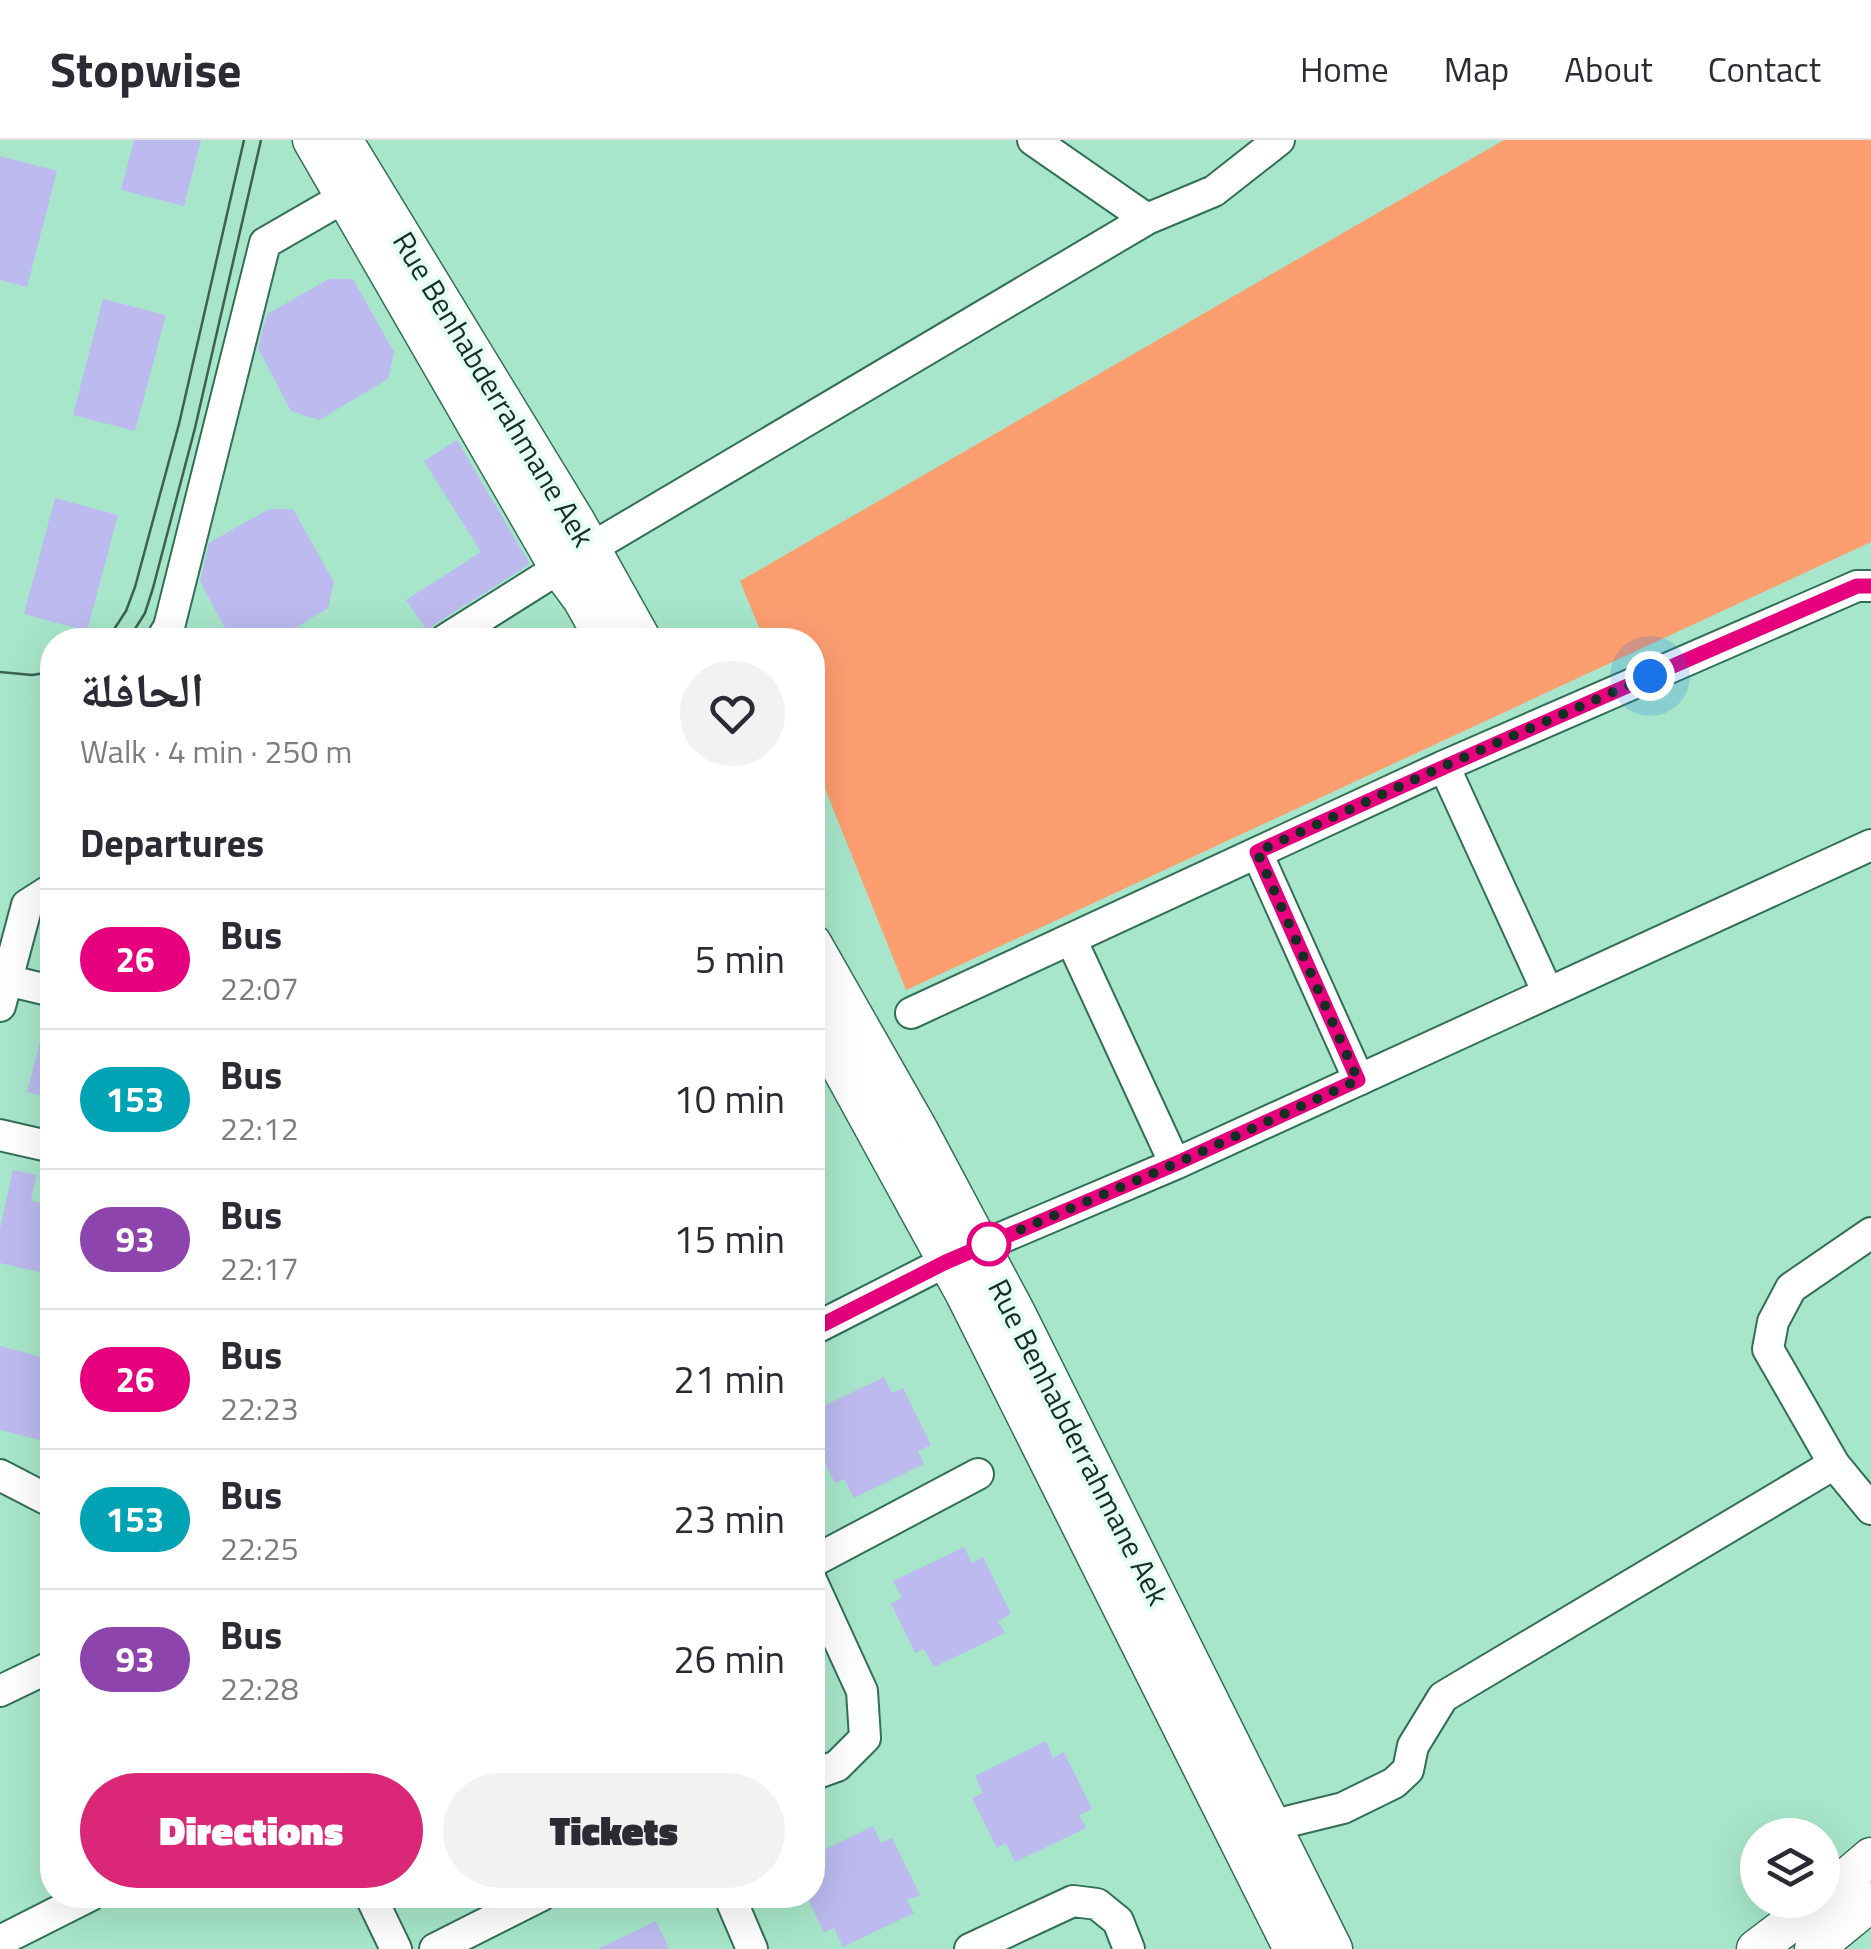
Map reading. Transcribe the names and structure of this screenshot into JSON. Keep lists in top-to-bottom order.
{
  "streets": {
    "main road": ["Rue Benhabderrahmane Aek"]
  },
  "lines": ["bus line 26"],
  "page": {
    "header": "Stopwise",
    "nav": [
      "Home",
      "Map",
      "About",
      "Contact"
    ],
    "heading": [
      ["الحافلة", "Walk · 4 min · 250 m"],
      "Departures"
    ],
    "list": [
      {
        "mark": "26",
        "name": "Bus",
        "note": "22:07",
        "value": "5 min"
      },
      {
        "mark": "153",
        "name": "Bus",
        "note": "22:12",
        "value": "10 min"
      },
      {
        "mark": "93",
        "name": "Bus",
        "note": "22:17",
        "value": "15 min"
      },
      {
        "mark": "26",
        "name": "Bus",
        "note": "22:23",
        "value": "21 min"
      },
      {
        "mark": "153",
        "name": "Bus",
        "note": "22:25",
        "value": "23 min"
      },
      {
        "mark": "93",
        "name": "Bus",
        "note": "22:28",
        "value": "26 min"
      }
    ],
    "buttons": ["Directions", "Tickets"]
  }
}
